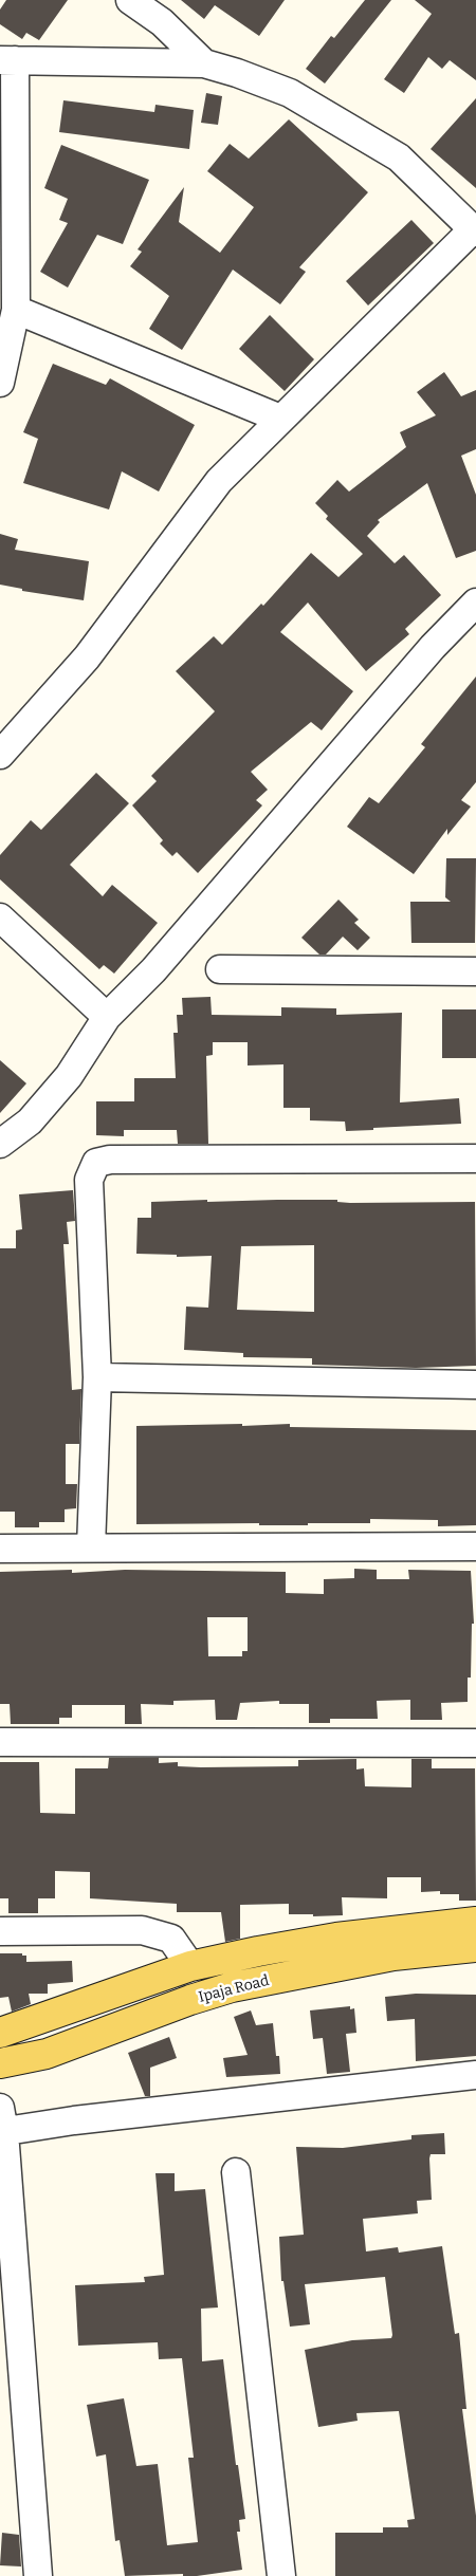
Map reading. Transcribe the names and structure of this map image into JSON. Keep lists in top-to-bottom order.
{
  "streets": {
    "main road": ["Ipaja Road"]
  }
}
